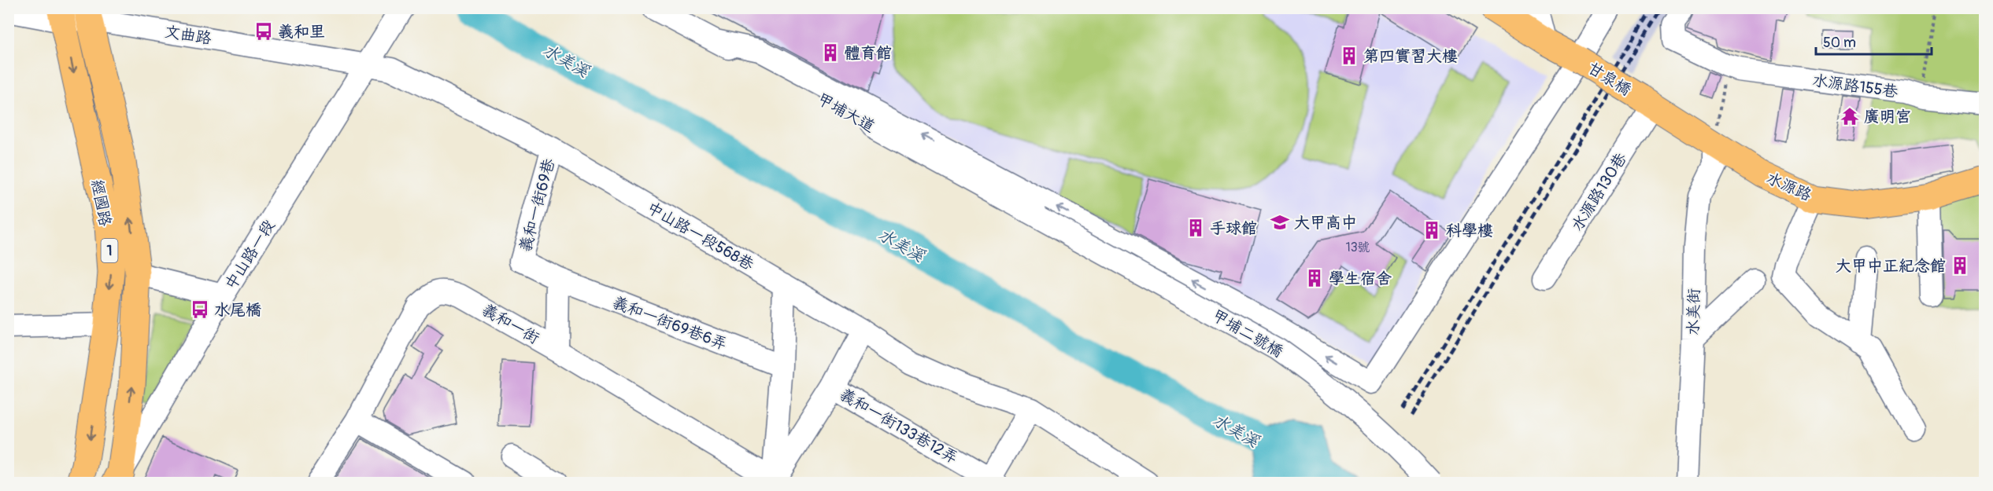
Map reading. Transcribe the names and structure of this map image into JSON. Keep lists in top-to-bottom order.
{
  "streets": {
    "main road": [
      "甘泉橋",
      "水源路",
      "經國路",
      "1"
    ],
    "street": [
      "文曲路",
      "水源路155巷",
      "甲埔大道",
      "水源路130巷",
      "義和一街69巷",
      "中山路一段568巷",
      "中山路一段",
      "水美街",
      "義和一街69巷6弄",
      "義和一街",
      "甲埔二號橋",
      "義和一街133巷12弄"
    ]
  },
  "crossings": [
    ["文曲路", "經國路"],
    ["文曲路", "中山路一段568巷"],
    ["文曲路", "中山路一段"],
    ["甘泉橋", "水源路"],
    ["甘泉橋", "水源路130巷"],
    ["甲埔大道", "甲埔二號橋"],
    ["水源路", "水源路130巷"],
    ["水源路", "水美街"],
    ["經國路", "中山路一段"],
    ["義和一街69巷", "中山路一段568巷"],
    ["義和一街69巷", "義和一街69巷6弄"],
    ["中山路一段568巷", "中山路一段"]
  ],
  "water": ["水美溪"],
  "places": {
    "bus stop": ["義和里", "水尾橋"],
    "building": [
      "體育館",
      "第四實習大樓",
      "手球館",
      "科學樓",
      "大甲中正紀念館",
      "學生宿舍"
    ],
    "temple": ["廣明宮"],
    "school or university": ["大甲高中"]
  },
  "house_numbers": ["13號"],
  "scale_bar": "50 m"
}
